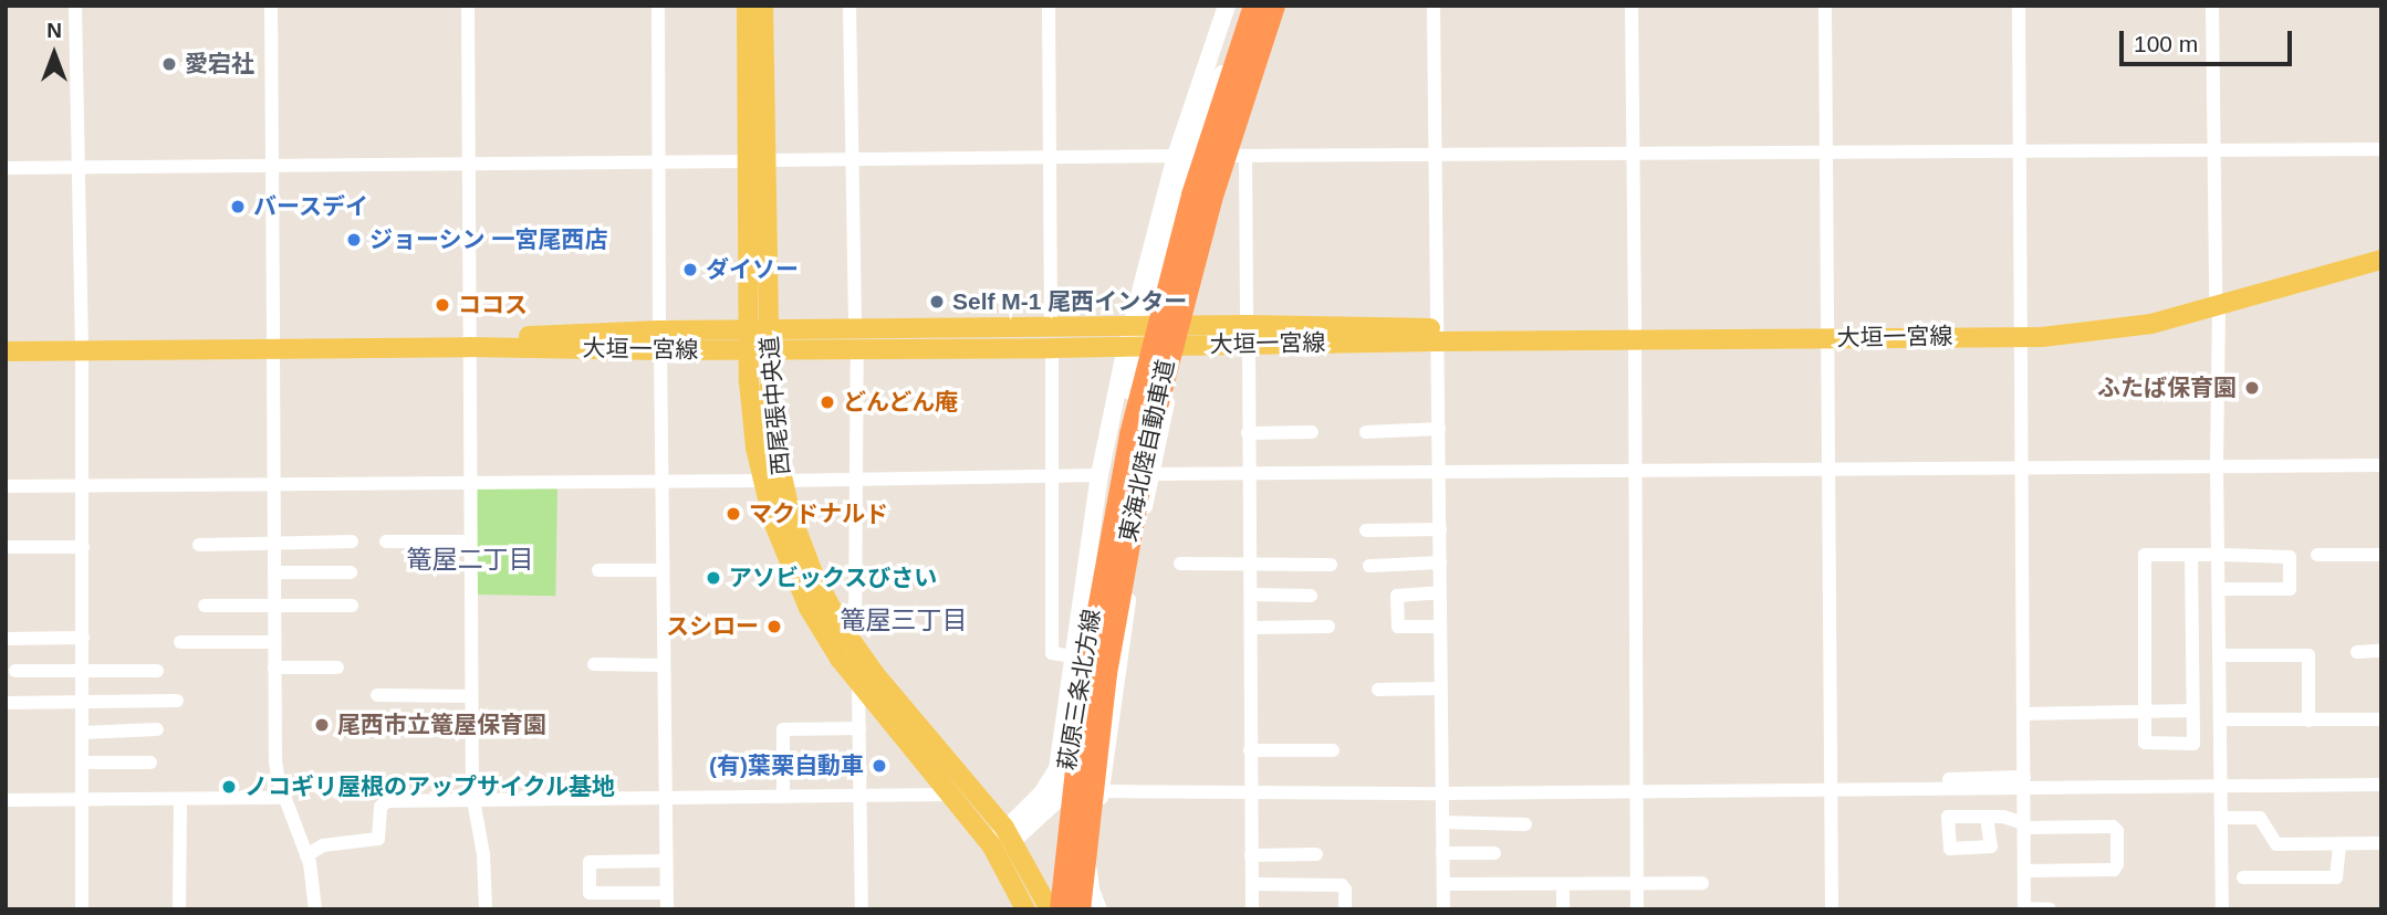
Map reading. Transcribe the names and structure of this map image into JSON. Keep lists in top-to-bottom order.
{
  "streets": {
    "highway": ["東海北陸自動車道"],
    "main road": ["大垣一宮線", "西尾張中央道", "萩原三条北方線"]
  },
  "crossings": [
    ["大垣一宮線", "西尾張中央道"],
    ["大垣一宮線", "萩原三条北方線"],
    ["西尾張中央道", "萩原三条北方線"],
    ["東海北陸自動車道", "萩原三条北方線"]
  ],
  "districts": ["篭屋二丁目", "篭屋三丁目"],
  "places": [
    "愛宕社",
    "バースデイ",
    "ジョーシン 一宮尾西店",
    "ダイソー",
    "Self M-1 尾西インター",
    "ココス",
    "ふたば保育園",
    "どんどん庵",
    "マクドナルド",
    "アソビックスびさい",
    "スシロー",
    "尾西市立篭屋保育園",
    "(有)葉栗自動車",
    "ノコギリ屋根のアップサイクル基地"
  ],
  "scale_bar": "100 m",
  "north": "top"
}
